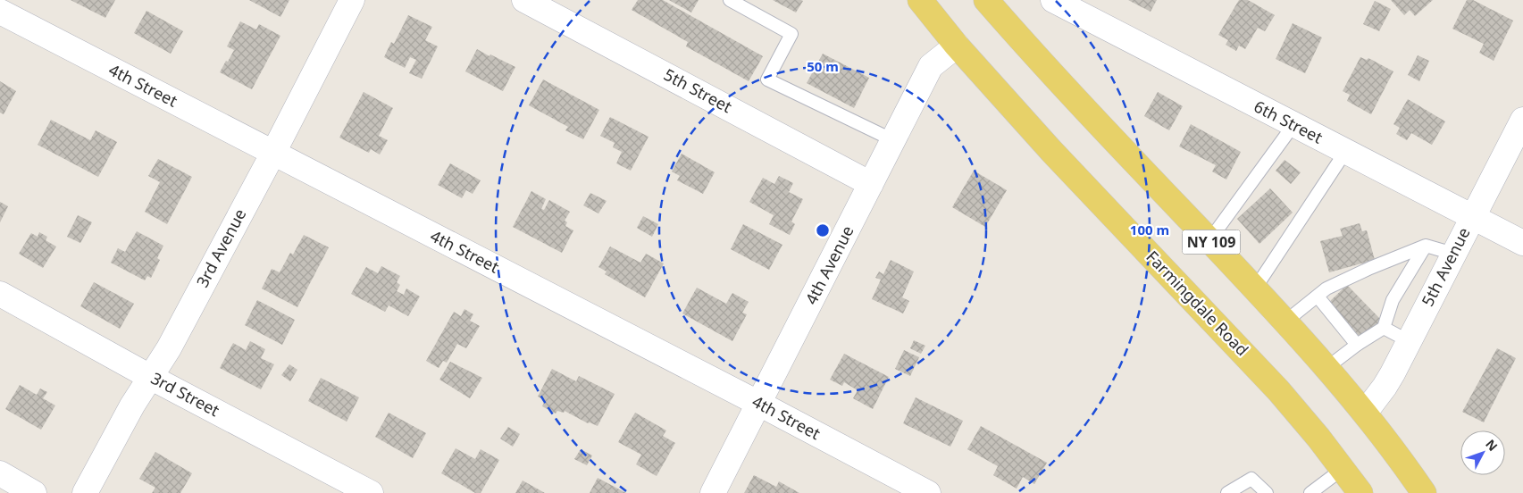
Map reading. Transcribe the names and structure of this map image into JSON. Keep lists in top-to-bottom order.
{
  "streets": {
    "main road": ["NY 109", "Farmingdale Road"],
    "street": [
      "4th Street",
      "5th Street",
      "6th Street",
      "3rd Avenue",
      "4th Avenue",
      "5th Avenue",
      "3rd Street"
    ]
  },
  "crossings": [
    ["4th Street", "3rd Avenue"],
    ["4th Street", "4th Avenue"],
    ["5th Street", "4th Avenue"],
    ["6th Street", "5th Avenue"],
    ["NY 109", "5th Avenue"],
    ["3rd Avenue", "3rd Street"],
    ["4th Avenue", "Farmingdale Road"]
  ],
  "north": "top right",
  "rings": ["50 m", "100 m"]
}
